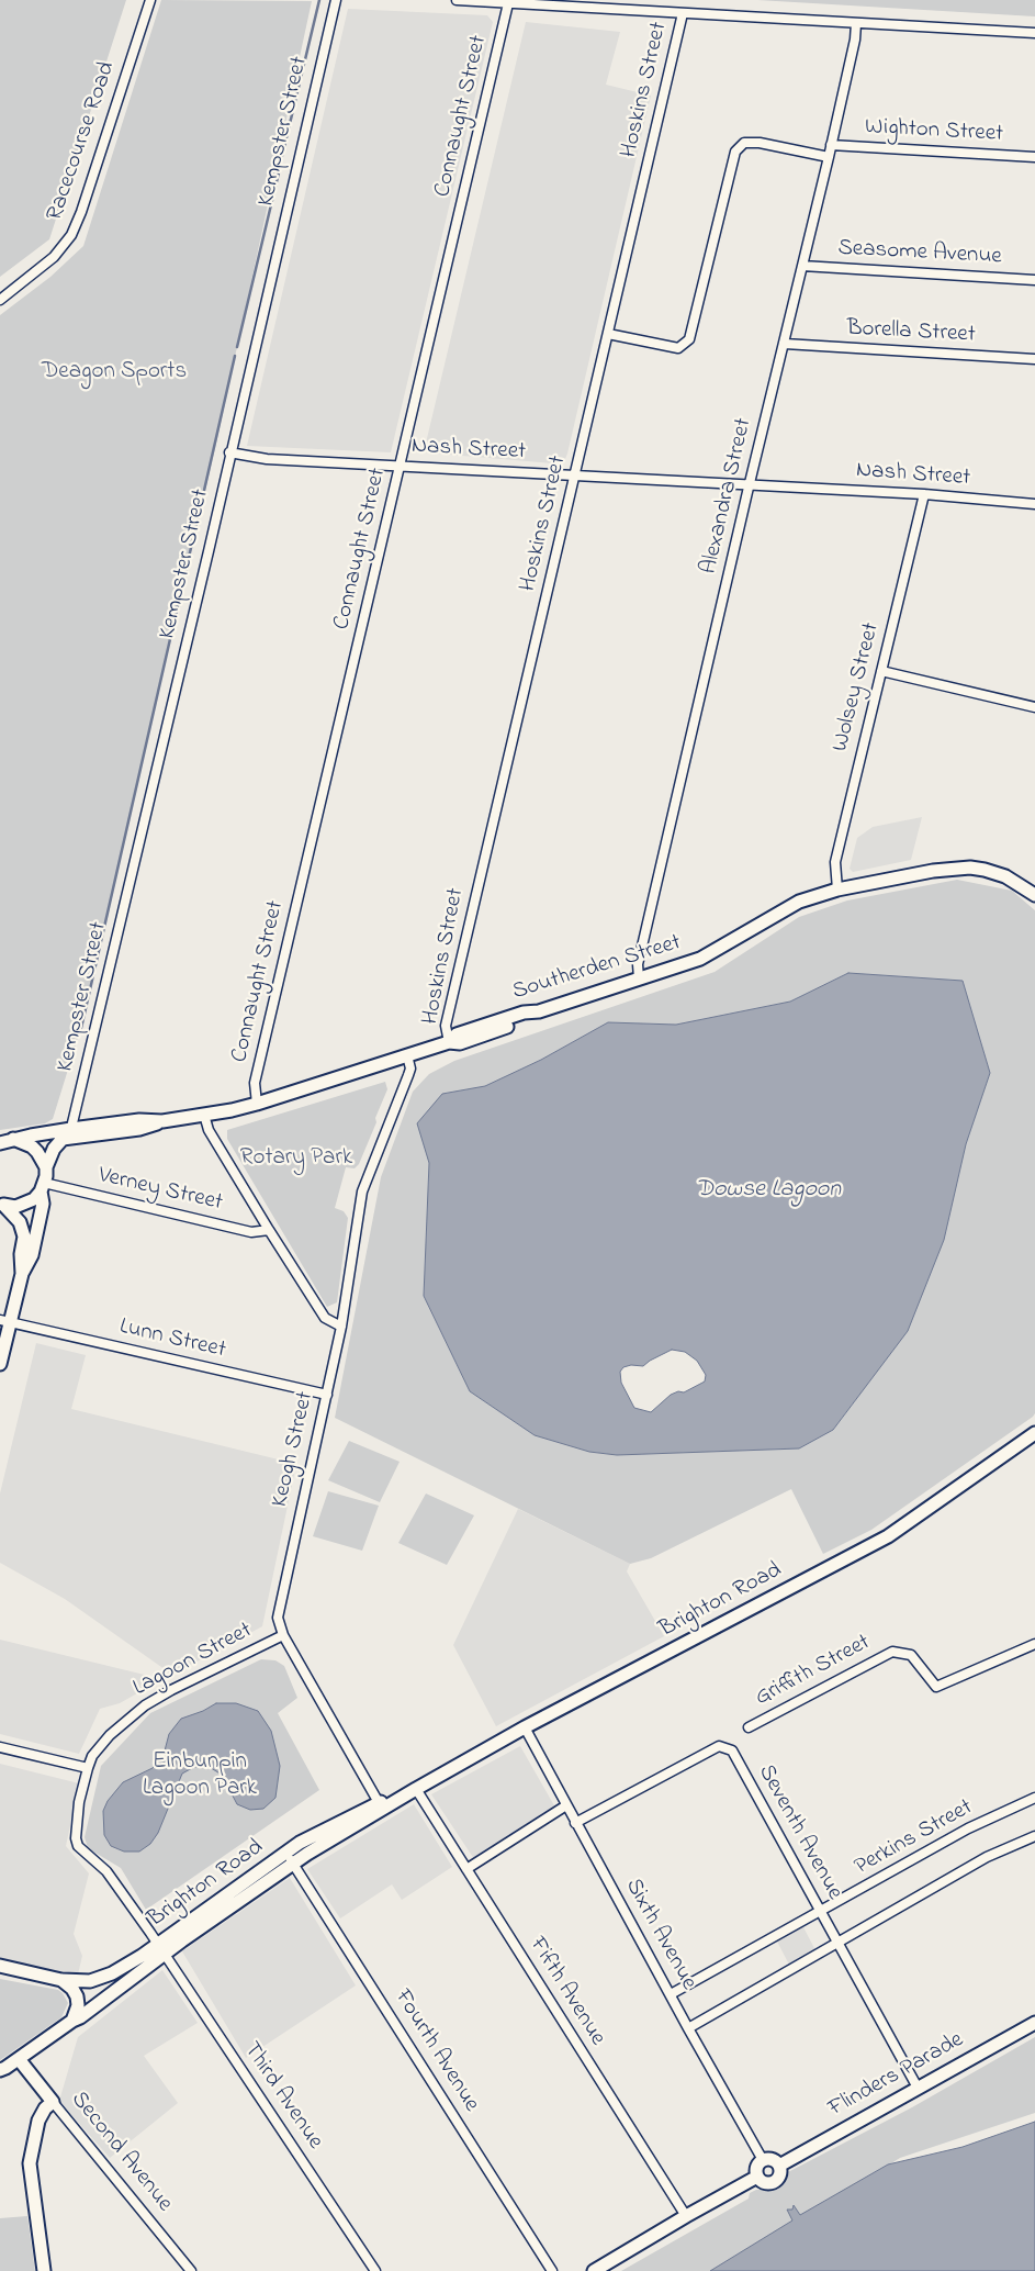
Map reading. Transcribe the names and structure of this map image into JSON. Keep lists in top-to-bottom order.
{
  "streets": {
    "main road": [
      "Southerden Street",
      "Brighton Road",
      "Flinders Parade",
      "Second Avenue"
    ],
    "street": [
      "Hoskins Street",
      "Connaught Street",
      "Kempster Street",
      "Wighton Street",
      "Racecourse Road",
      "Seasome Avenue",
      "Borella Street",
      "Nash Street",
      "Alexandra Street",
      "Wolsey Street",
      "Verney Street",
      "Lunn Street",
      "Keogh Street",
      "Lagoon Street",
      "Griffith Street",
      "Seventh Avenue",
      "Perkins Street",
      "Sixth Avenue",
      "Fifth Avenue",
      "Fourth Avenue",
      "Third Avenue"
    ]
  },
  "crossings": [
    ["Hoskins Street", "Nash Street"],
    ["Hoskins Street", "Southerden Street"],
    ["Hoskins Street", "Keogh Street"],
    ["Connaught Street", "Nash Street"],
    ["Connaught Street", "Southerden Street"],
    ["Kempster Street", "Nash Street"],
    ["Kempster Street", "Southerden Street"],
    ["Wighton Street", "Alexandra Street"],
    ["Seasome Avenue", "Alexandra Street"],
    ["Borella Street", "Alexandra Street"],
    ["Nash Street", "Alexandra Street"],
    ["Nash Street", "Wolsey Street"],
    ["Alexandra Street", "Southerden Street"],
    ["Wolsey Street", "Southerden Street"],
    ["Lunn Street", "Keogh Street"],
    ["Keogh Street", "Brighton Road"],
    ["Keogh Street", "Lagoon Street"],
    ["Brighton Road", "Lagoon Street"],
    ["Brighton Road", "Sixth Avenue"],
    ["Brighton Road", "Fifth Avenue"],
    ["Brighton Road", "Fourth Avenue"],
    ["Brighton Road", "Third Avenue"],
    ["Brighton Road", "Second Avenue"],
    ["Lagoon Street", "Third Avenue"],
    ["Seventh Avenue", "Perkins Street"],
    ["Seventh Avenue", "Sixth Avenue"],
    ["Seventh Avenue", "Flinders Parade"],
    ["Perkins Street", "Sixth Avenue"],
    ["Sixth Avenue", "Flinders Parade"]
  ],
  "water": ["Dowse Lagoon"],
  "parks": ["Deagon Sports", "Rotary Park", "Einbunpin Lagoon Park"]
}
